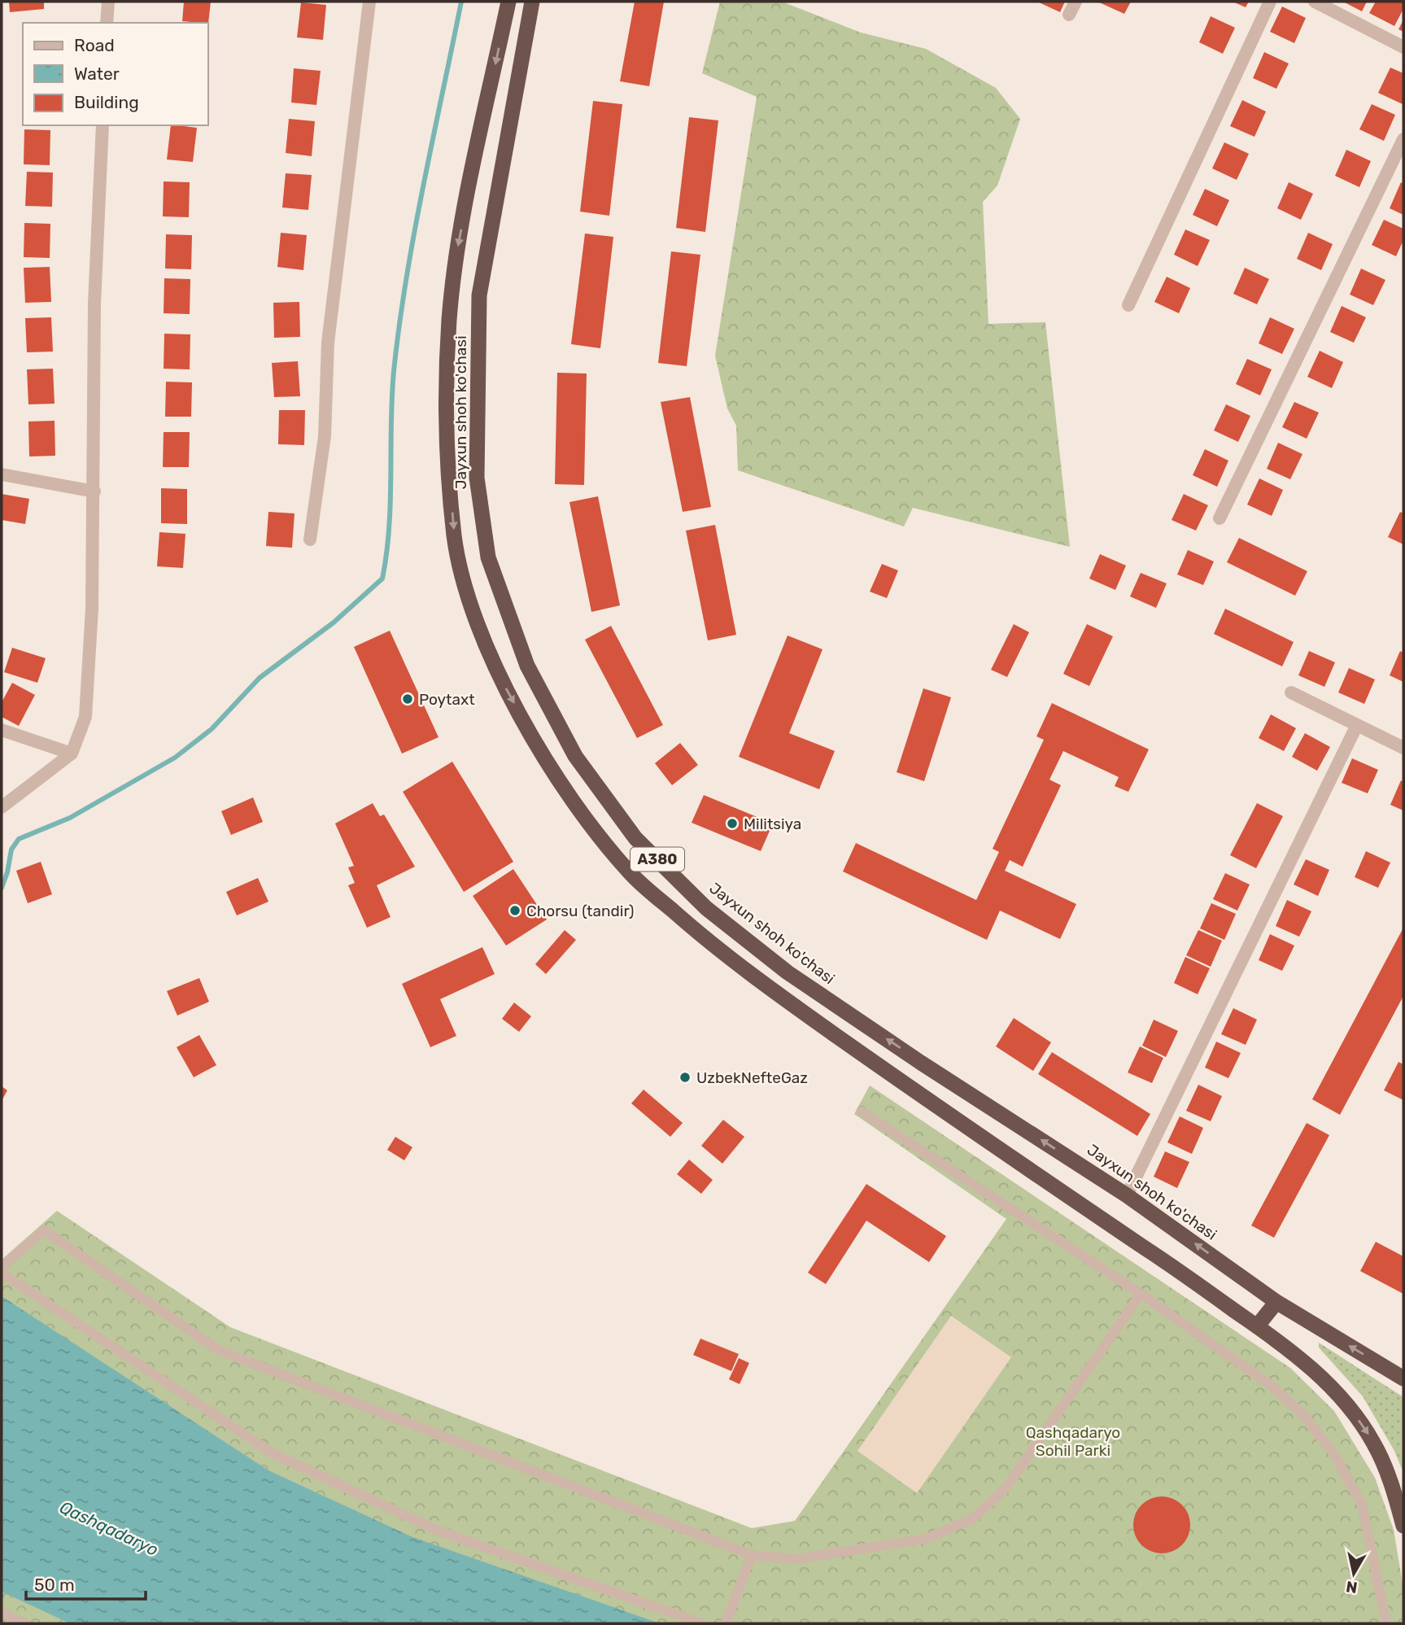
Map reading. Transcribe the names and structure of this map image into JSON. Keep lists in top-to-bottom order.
{
  "streets": {
    "highway": ["Jayxun shoh ko'chasi", "A380"]
  },
  "water": ["Qashqadaryo"],
  "parks": ["Qashqadaryo Sohil Parki"],
  "places": [
    "Poytaxt",
    "Militsiya",
    "Chorsu (tandir)",
    "UzbekNefteGaz"
  ],
  "legend": ["Road", "Water", "Building"],
  "scale_bar": "50 m",
  "north": "bottom"
}
